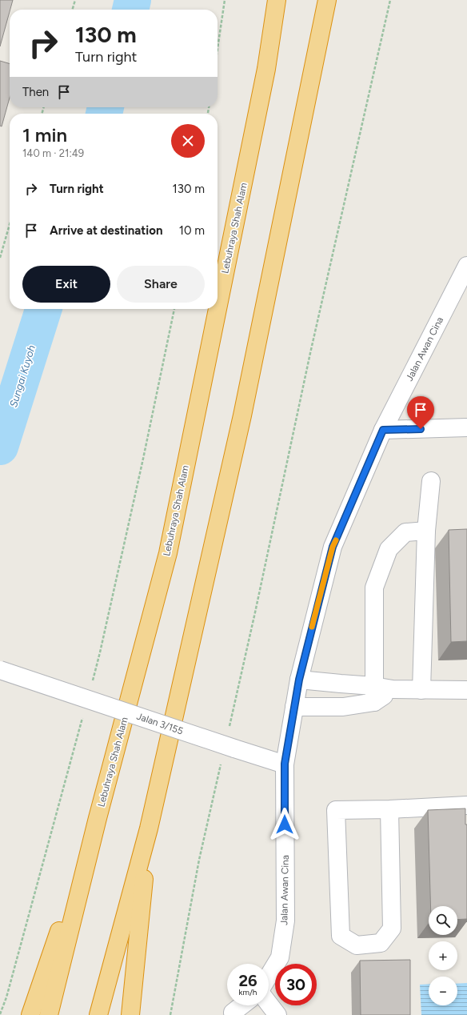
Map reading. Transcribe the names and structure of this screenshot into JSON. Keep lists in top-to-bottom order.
{
  "streets": {
    "highway": ["Lebuhraya Shah Alam"],
    "street": ["Jalan Awan Cina", "Jalan 3/155"]
  },
  "crossings": [
    ["Jalan Awan Cina", "Jalan 3/155"]
  ],
  "water": ["Sungai Kuyoh"],
  "page": {
    "turn": ["130 m", "Turn right"],
    "then": "Then",
    "heading": ["1 min", "140 m · 21:49"],
    "list": [
      {
        "name": "Turn right",
        "value": "130 m"
      },
      {
        "name": "Arrive at destination",
        "value": "10 m"
      }
    ],
    "buttons": ["Exit", "Share"],
    "map_buttons": ["+", "−"],
    "speed": "26 km/h",
    "limit": "30"
  }
}
